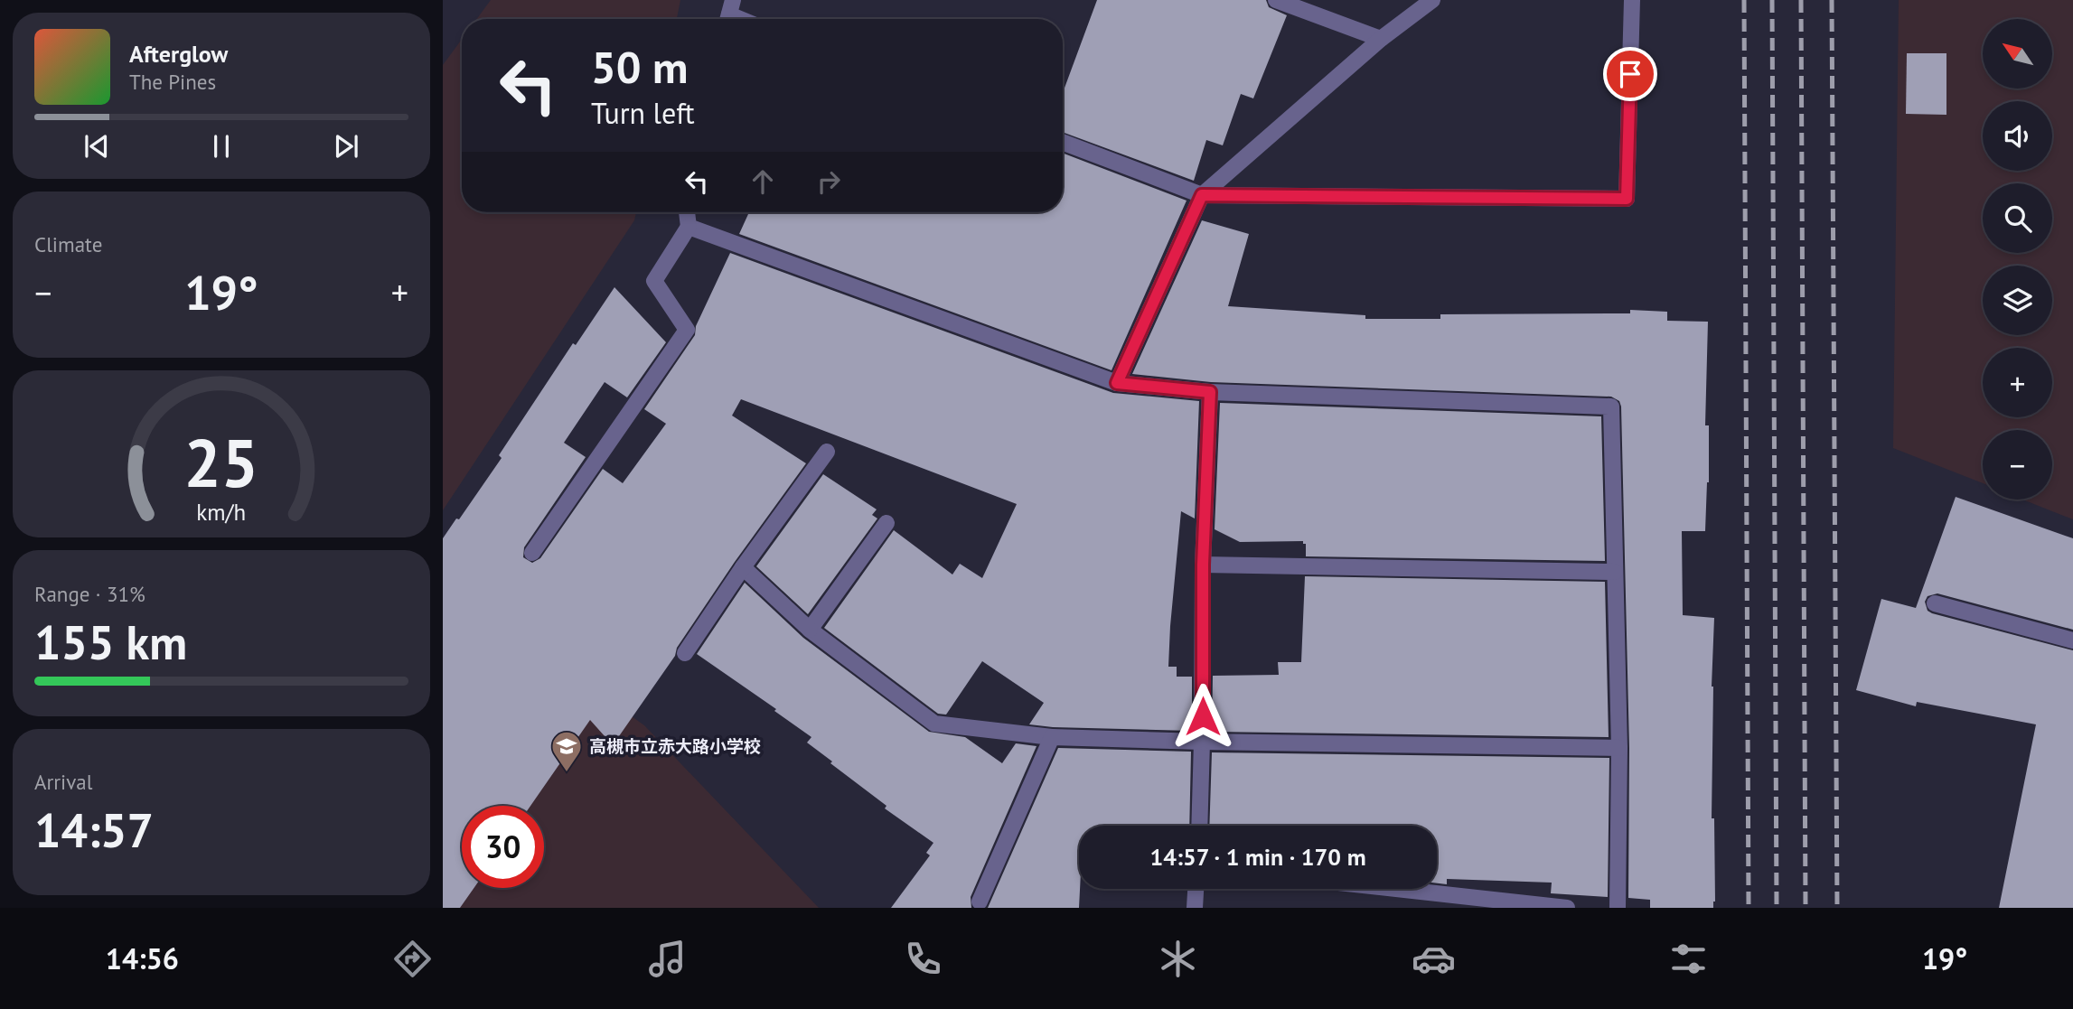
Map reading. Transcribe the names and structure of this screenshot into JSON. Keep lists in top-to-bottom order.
{
  "places": {
    "school or university": ["高槻市立赤大路小学校"]
  },
  "north": "top left",
  "page": {
    "map_buttons": ["+", "−"],
    "turn": ["50 m", "Turn left"],
    "song": ["Afterglow", "The Pines"],
    "tile": [
      "Climate",
      ["Range · 31%", "155 km"],
      ["Arrival", "14:57"]
    ],
    "heat": ["−", "19°", "+"],
    "limit": "30",
    "trip": "14:57 · 1 min · 170 m",
    "tabs": ["14:56", "19°"],
    "gauge": ["25", "km/h"]
  }
}
